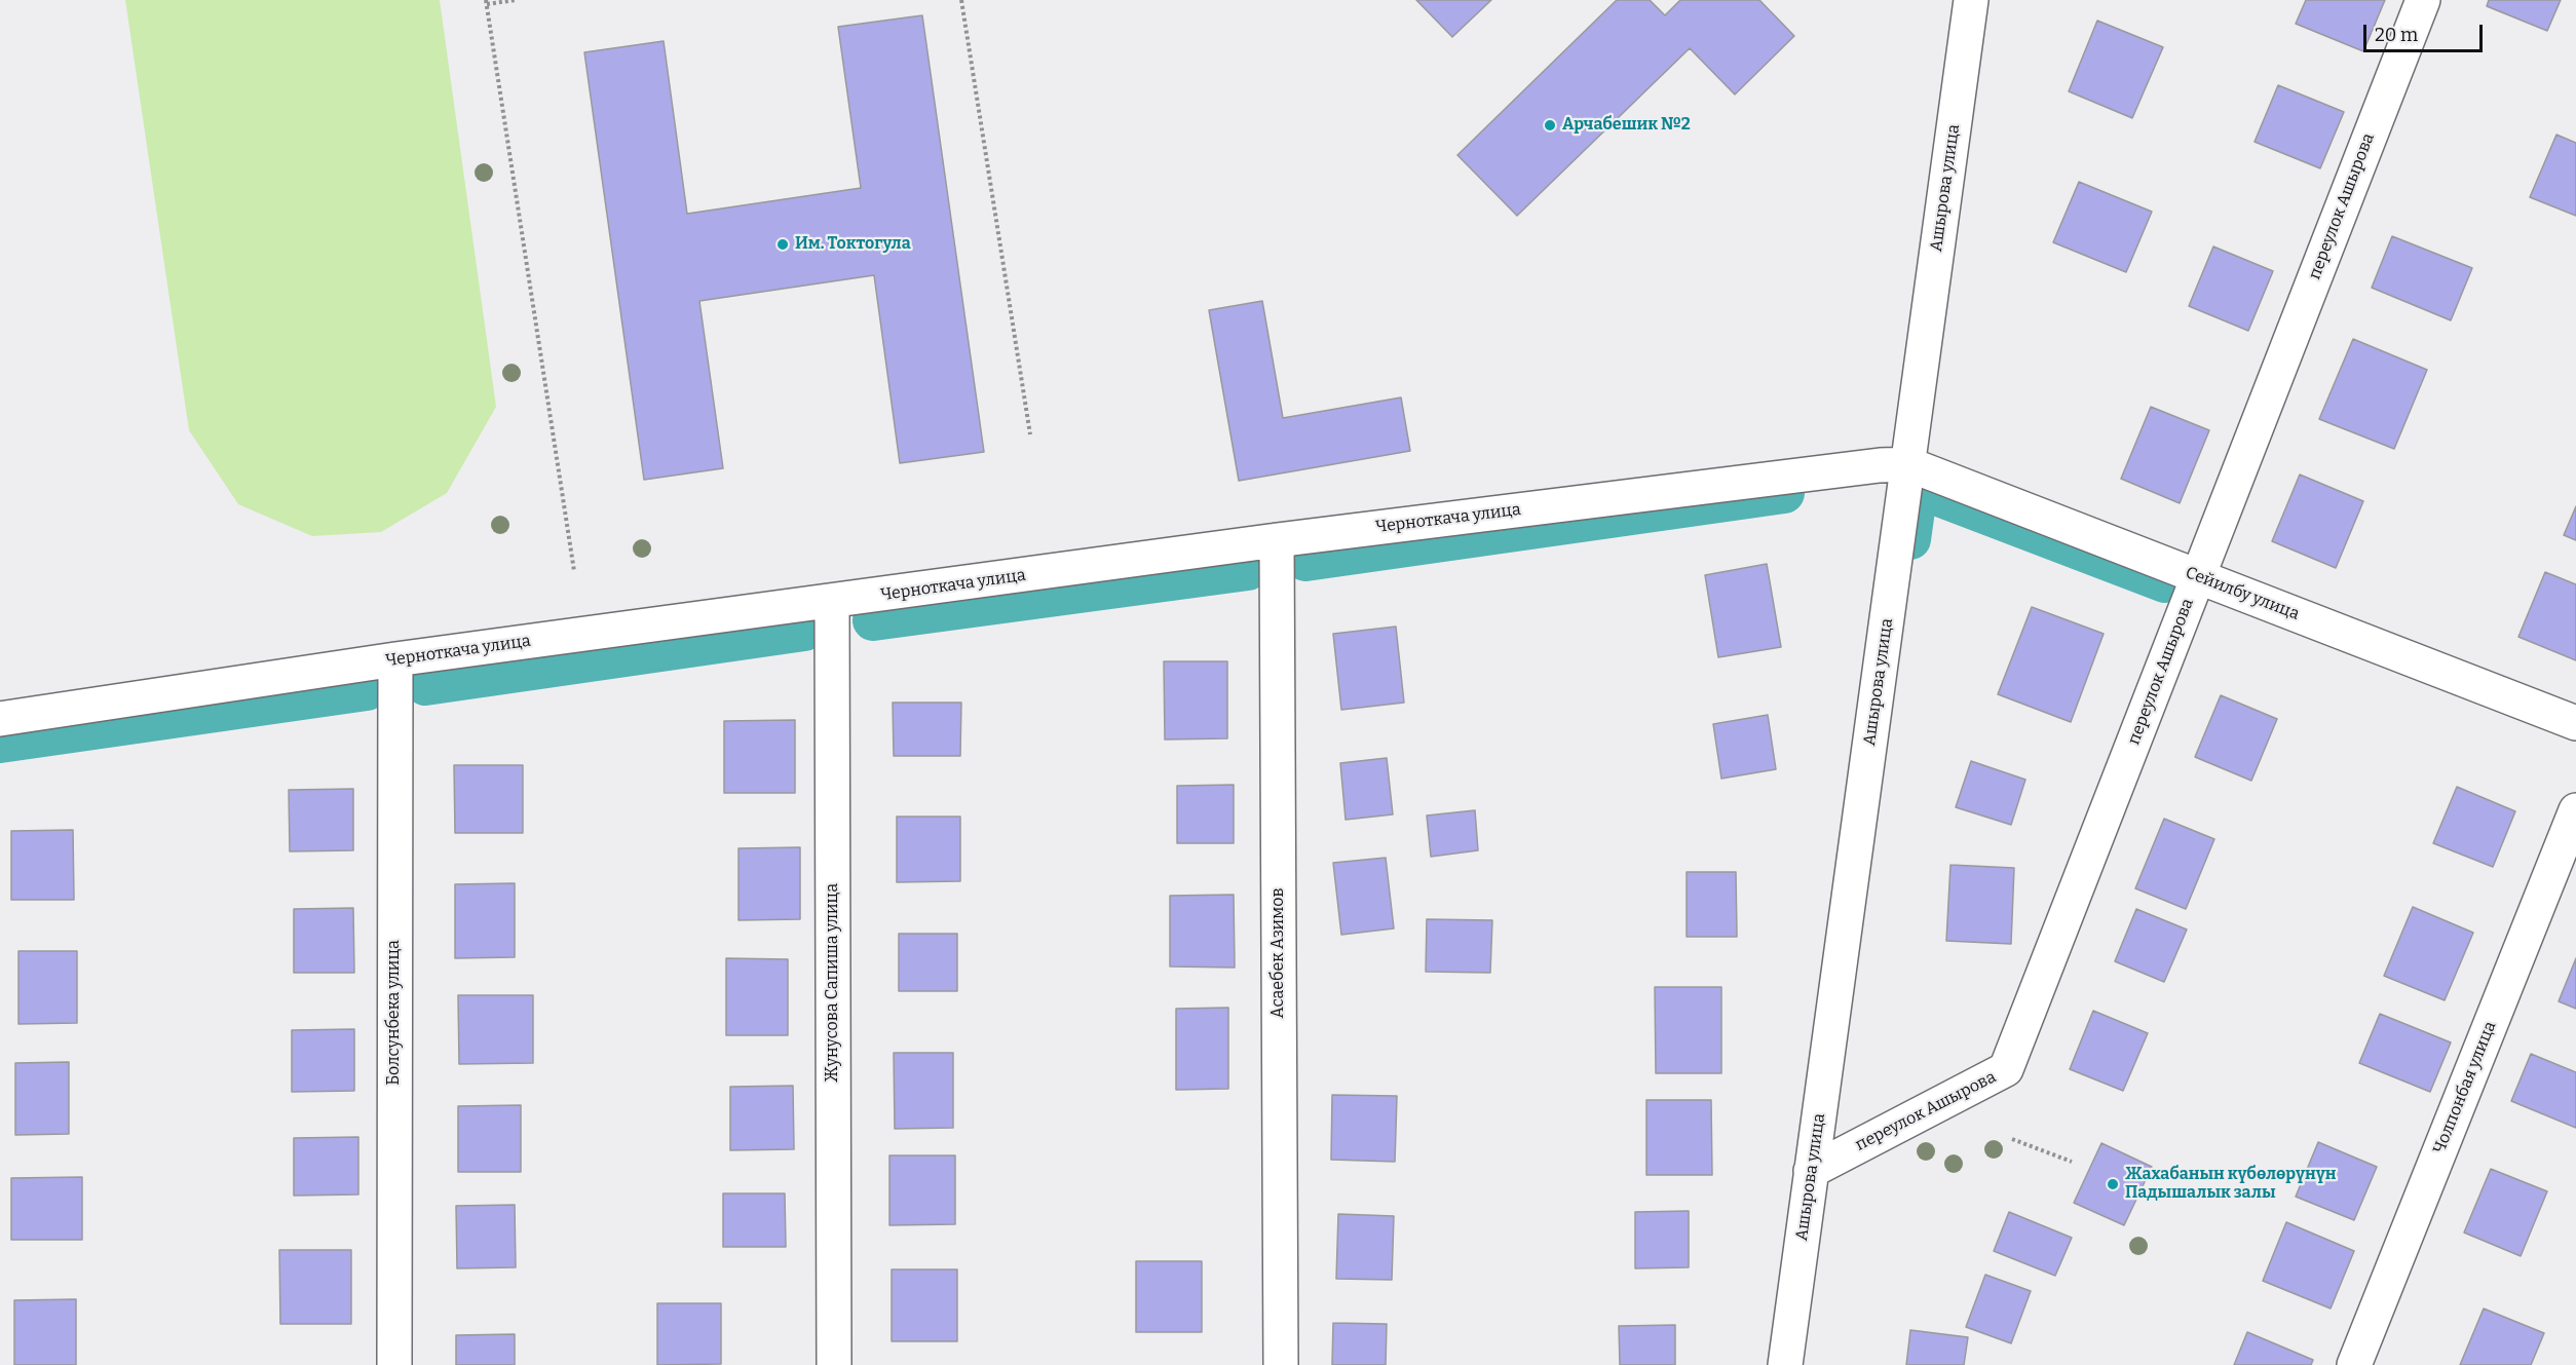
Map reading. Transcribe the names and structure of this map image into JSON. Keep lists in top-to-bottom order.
{
  "streets": {
    "street": [
      "Ашырова улица",
      "переулок Ашырова",
      "Черноткача улица",
      "Сейилбу улица",
      "Асаебек Азимов",
      "Жунусова Сапиша улица",
      "Болсунбека улица",
      "Чолпонбая улица"
    ]
  },
  "crossings": [
    ["Ашырова улица", "переулок Ашырова"],
    ["Ашырова улица", "Черноткача улица"],
    ["Ашырова улица", "Сейилбу улица"],
    ["переулок Ашырова", "Сейилбу улица"],
    ["Черноткача улица", "Сейилбу улица"],
    ["Черноткача улица", "Асаебек Азимов"],
    ["Черноткача улица", "Жунусова Сапиша улица"],
    ["Черноткача улица", "Болсунбека улица"]
  ],
  "places": ["Арчабешик №2", "Им. Токтогула", "Жахабанын күбөлөрүнүн Падышалык залы"],
  "scale_bar": "20 m"
}
